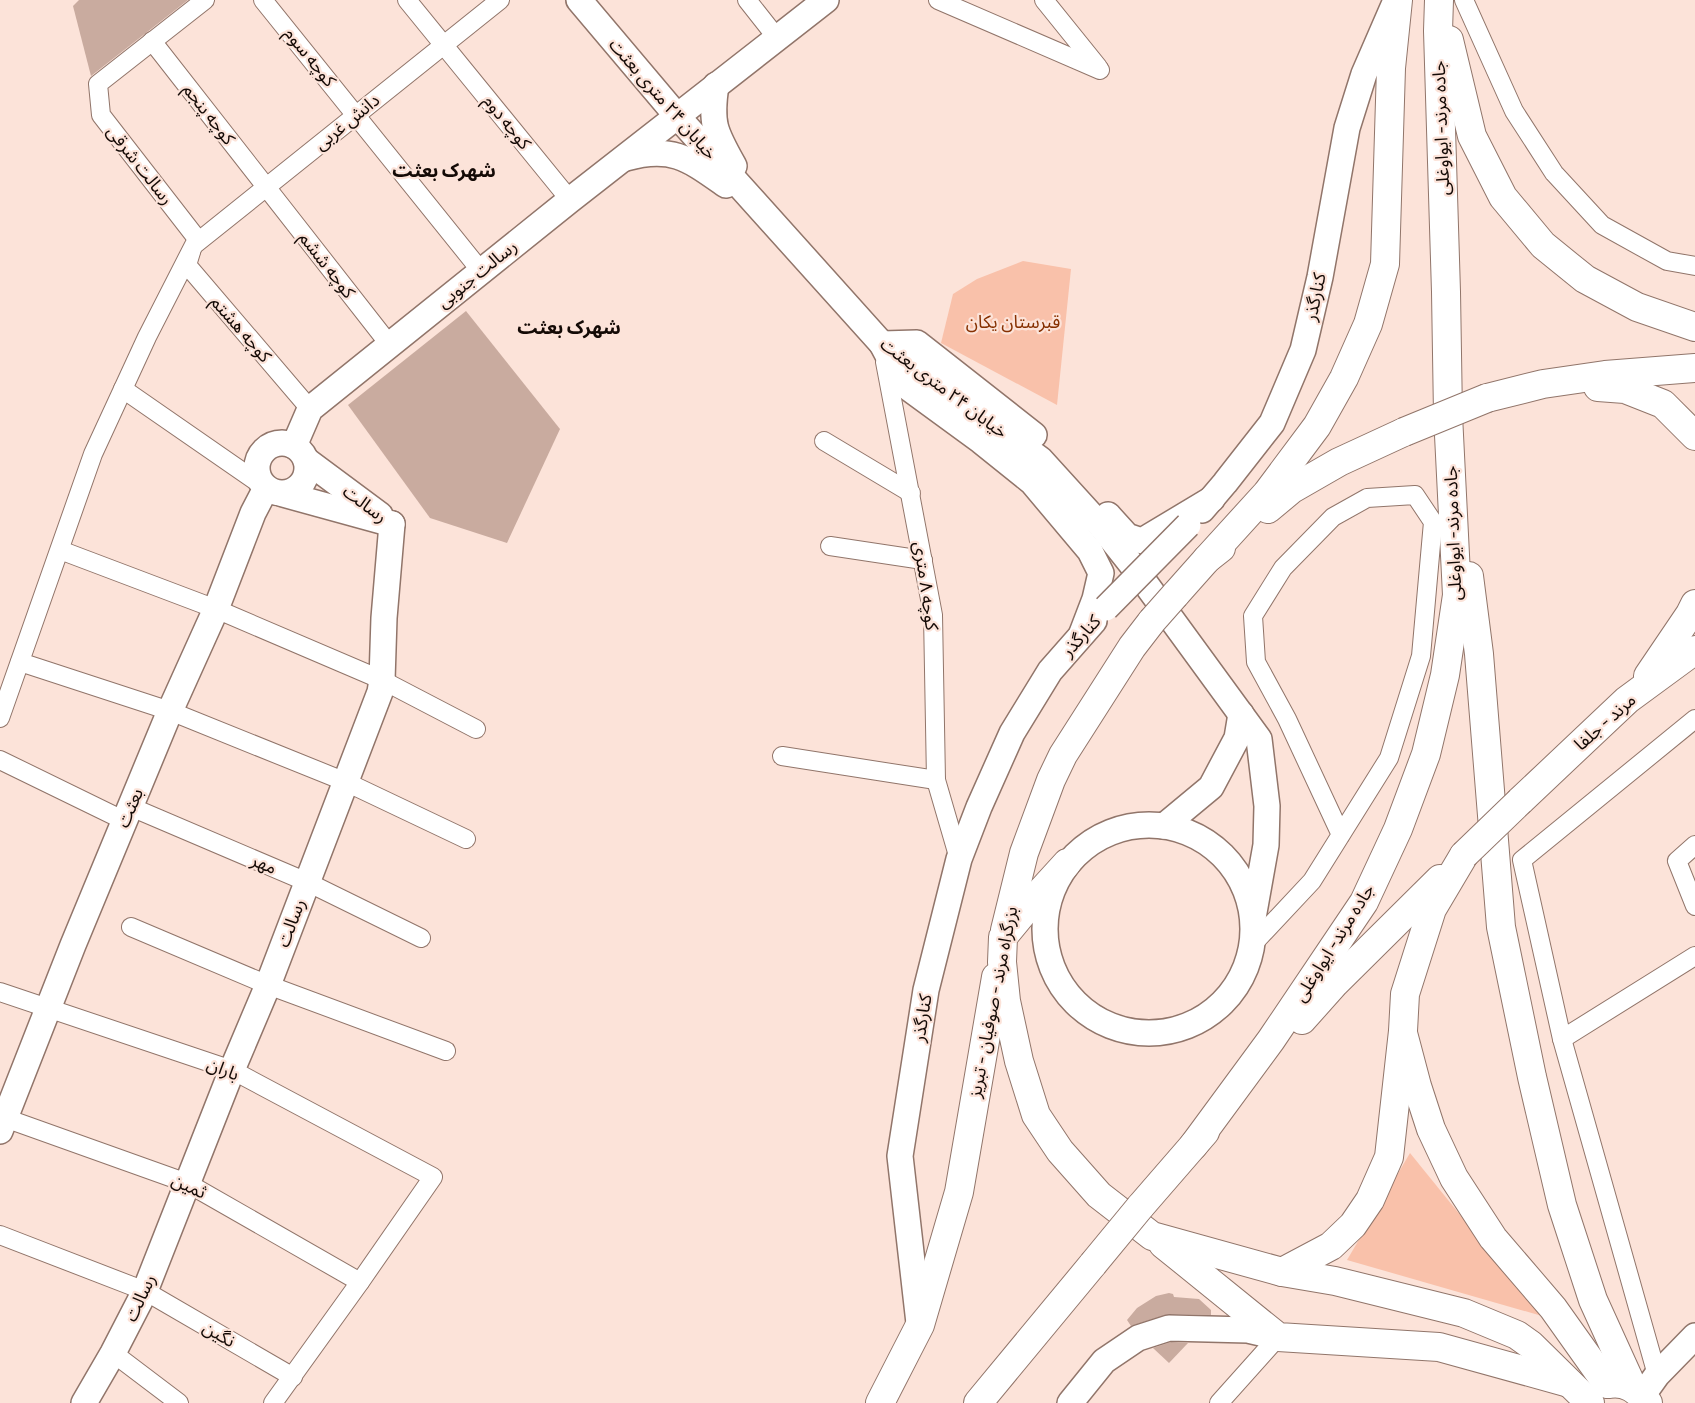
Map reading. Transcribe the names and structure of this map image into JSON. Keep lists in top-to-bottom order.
{
  "streets": {
    "main road": ["جاده مرند- ایواوغلی", "مرند - جلفا", "بزرگراه مرند - صوفیان - تبریز"],
    "street": [
      "کوچه سوم",
      "خیابان ۲۴ متری بعثت",
      "کوچه پنجم",
      "دانش غربی",
      "کوچه دوم",
      "رسالت شرقی",
      "کوچه ششم",
      "رسالت جنوبی",
      "کنارگذر",
      "کوچه هشتم",
      "رسالت",
      "کوچه ۸ متری",
      "بعثت",
      "مهر",
      "باران",
      "ثمین",
      "نگین"
    ]
  },
  "crossings": [
    ["کوچه سوم", "دانش غربی"],
    ["کوچه سوم", "رسالت جنوبی"],
    ["خیابان ۲۴ متری بعثت", "رسالت جنوبی"],
    ["خیابان ۲۴ متری بعثت", "کوچه ۸ متری"],
    ["کوچه پنجم", "دانش غربی"],
    ["کوچه پنجم", "رسالت شرقی"],
    ["کوچه پنجم", "کوچه ششم"],
    ["دانش غربی", "کوچه دوم"],
    ["دانش غربی", "رسالت شرقی"],
    ["دانش غربی", "کوچه ششم"],
    ["دانش غربی", "کوچه هشتم"],
    ["کوچه دوم", "رسالت جنوبی"],
    ["رسالت شرقی", "کوچه هشتم"],
    ["کوچه ششم", "رسالت جنوبی"],
    ["رسالت جنوبی", "کوچه هشتم"],
    ["رسالت جنوبی", "رسالت"],
    ["رسالت جنوبی", "بعثت"],
    ["کنارگذر", "کوچه ۸ متری"],
    ["کنارگذر", "بزرگراه مرند - صوفیان - تبریز"],
    ["رسالت", "بعثت"],
    ["رسالت", "مهر"],
    ["رسالت", "باران"],
    ["رسالت", "ثمین"],
    ["رسالت", "نگین"],
    ["بعثت", "مهر"],
    ["بعثت", "باران"],
    ["بعثت", "ثمین"],
    ["باران", "ثمین"]
  ],
  "districts": ["شهرک بعثت", "شهرک بعثت"],
  "parks": ["قبرستان یکان"]
}
